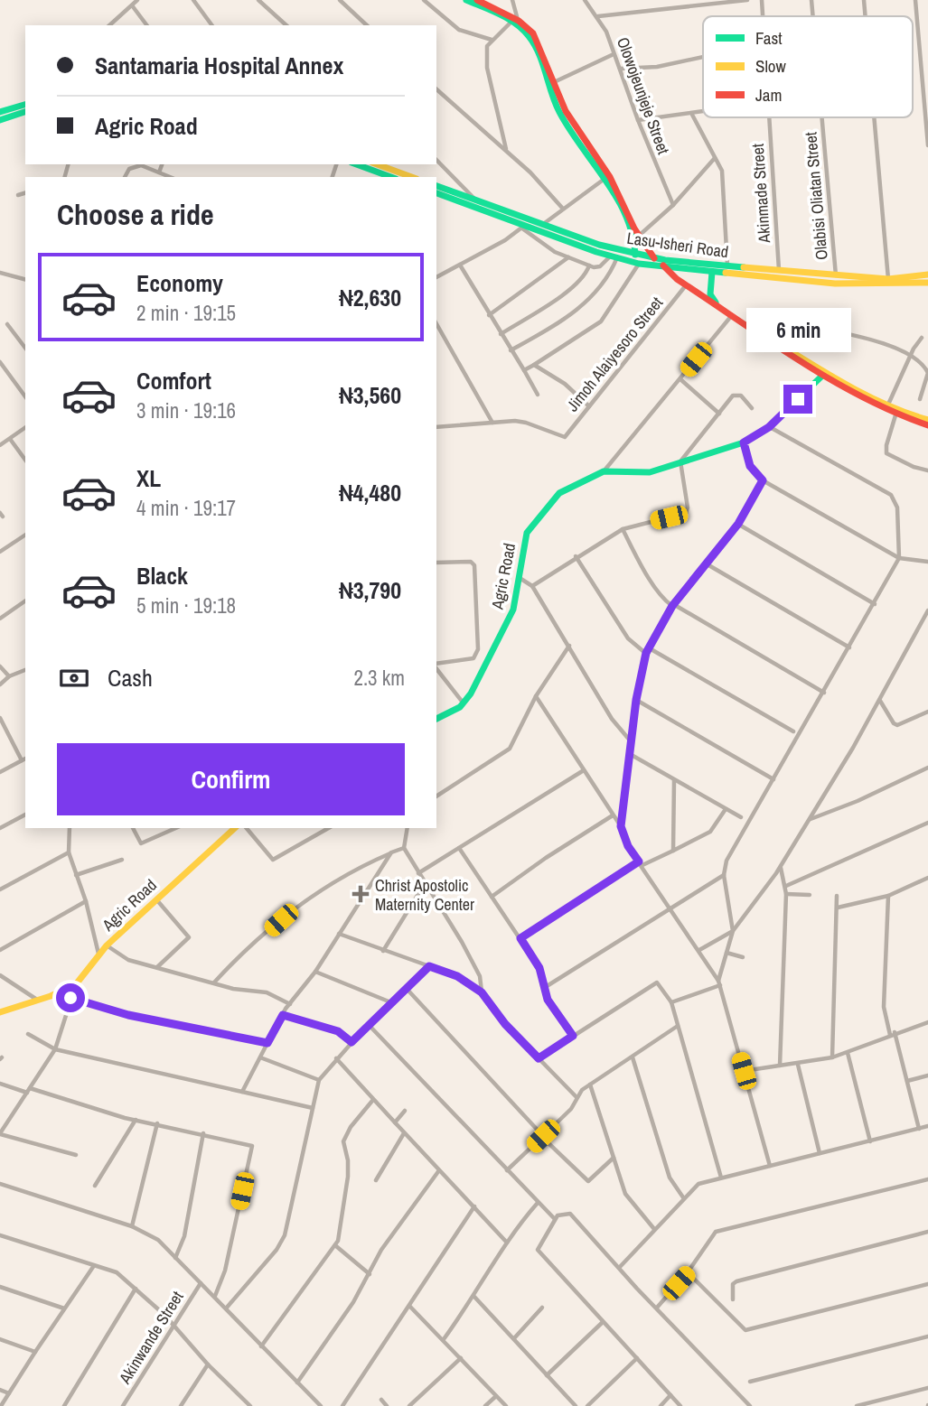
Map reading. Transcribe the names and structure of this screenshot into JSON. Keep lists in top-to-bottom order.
{
  "streets": {
    "main road": ["Lasu-Isheri Road", "Agric Road"],
    "street": [
      "Olowojeunjeje Street",
      "Akinmade Street",
      "Olabisi Oliatan Street",
      "Jimoh Alaiyesoro Street",
      "Akinwande Street"
    ]
  },
  "crossings": [
    ["Akinmade Street", "Lasu-Isheri Road"],
    ["Olabisi Oliatan Street", "Lasu-Isheri Road"]
  ],
  "places": {
    "health": ["Christ Apostolic Maternity Center"]
  },
  "legend": ["Fast", "Slow", "Jam"],
  "page": {
    "banner": ["Santamaria Hospital Annex", "Agric Road"],
    "heading": "Choose a ride",
    "list": [
      {
        "name": "Economy",
        "note": "2 min · 19:15",
        "value": "₦2,630"
      },
      {
        "name": "Comfort",
        "note": "3 min · 19:16",
        "value": "₦3,560"
      },
      {
        "name": "XL",
        "note": "4 min · 19:17",
        "value": "₦4,480"
      },
      {
        "name": "Black",
        "note": "5 min · 19:18",
        "value": "₦3,790"
      }
    ],
    "bubble": "6 min",
    "pay": ["Cash", "2.3 km"],
    "buttons": "Confirm"
  }
}
